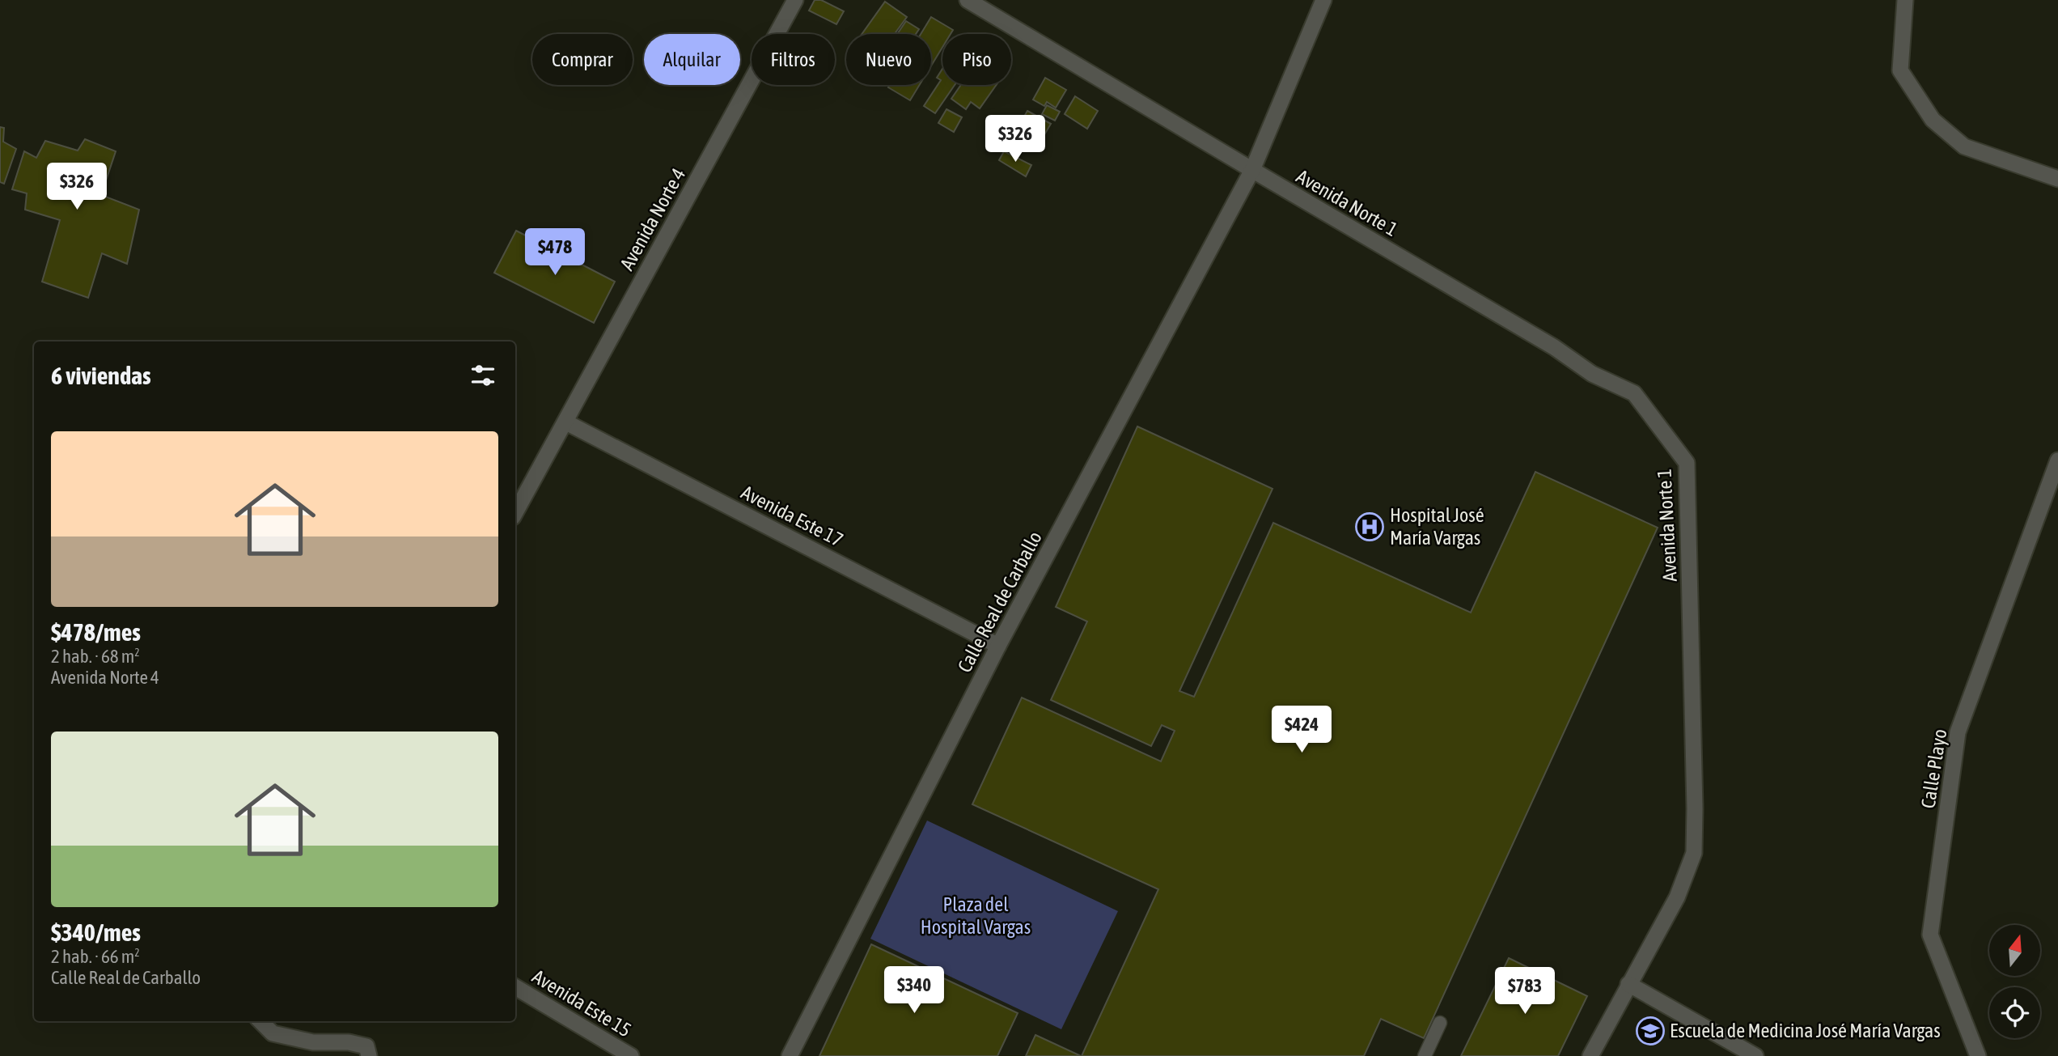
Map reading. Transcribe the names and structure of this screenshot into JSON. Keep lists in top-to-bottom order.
{
  "streets": {
    "street": [
      "Avenida Norte 1",
      "Avenida Norte 4",
      "Avenida Este 17",
      "Calle Real de Carballo",
      "Calle Playo",
      "Avenida Este 15"
    ]
  },
  "crossings": [
    ["Avenida Norte 1", "Calle Real de Carballo"],
    ["Avenida Norte 4", "Avenida Este 17"],
    ["Avenida Este 17", "Calle Real de Carballo"]
  ],
  "parks": ["Plaza del Hospital Vargas"],
  "places": {
    "hospital": ["Hospital José María Vargas"],
    "school or university": ["Escuela de Medicina José María Vargas"]
  },
  "north": "top",
  "page": {
    "chip": [
      "Comprar",
      "Alquilar",
      "Filtros",
      "Nuevo",
      "Piso"
    ],
    "price": [
      "$326",
      "$326",
      "$478",
      "$424",
      "$340",
      "$783"
    ],
    "heading": "6 viviendas",
    "list": [
      {
        "name": "$478/mes",
        "note": "2 hab. · 68 m² · Avenida Norte 4"
      },
      {
        "name": "$340/mes",
        "note": "2 hab. · 66 m² · Calle Real de Carballo"
      }
    ]
  }
}
